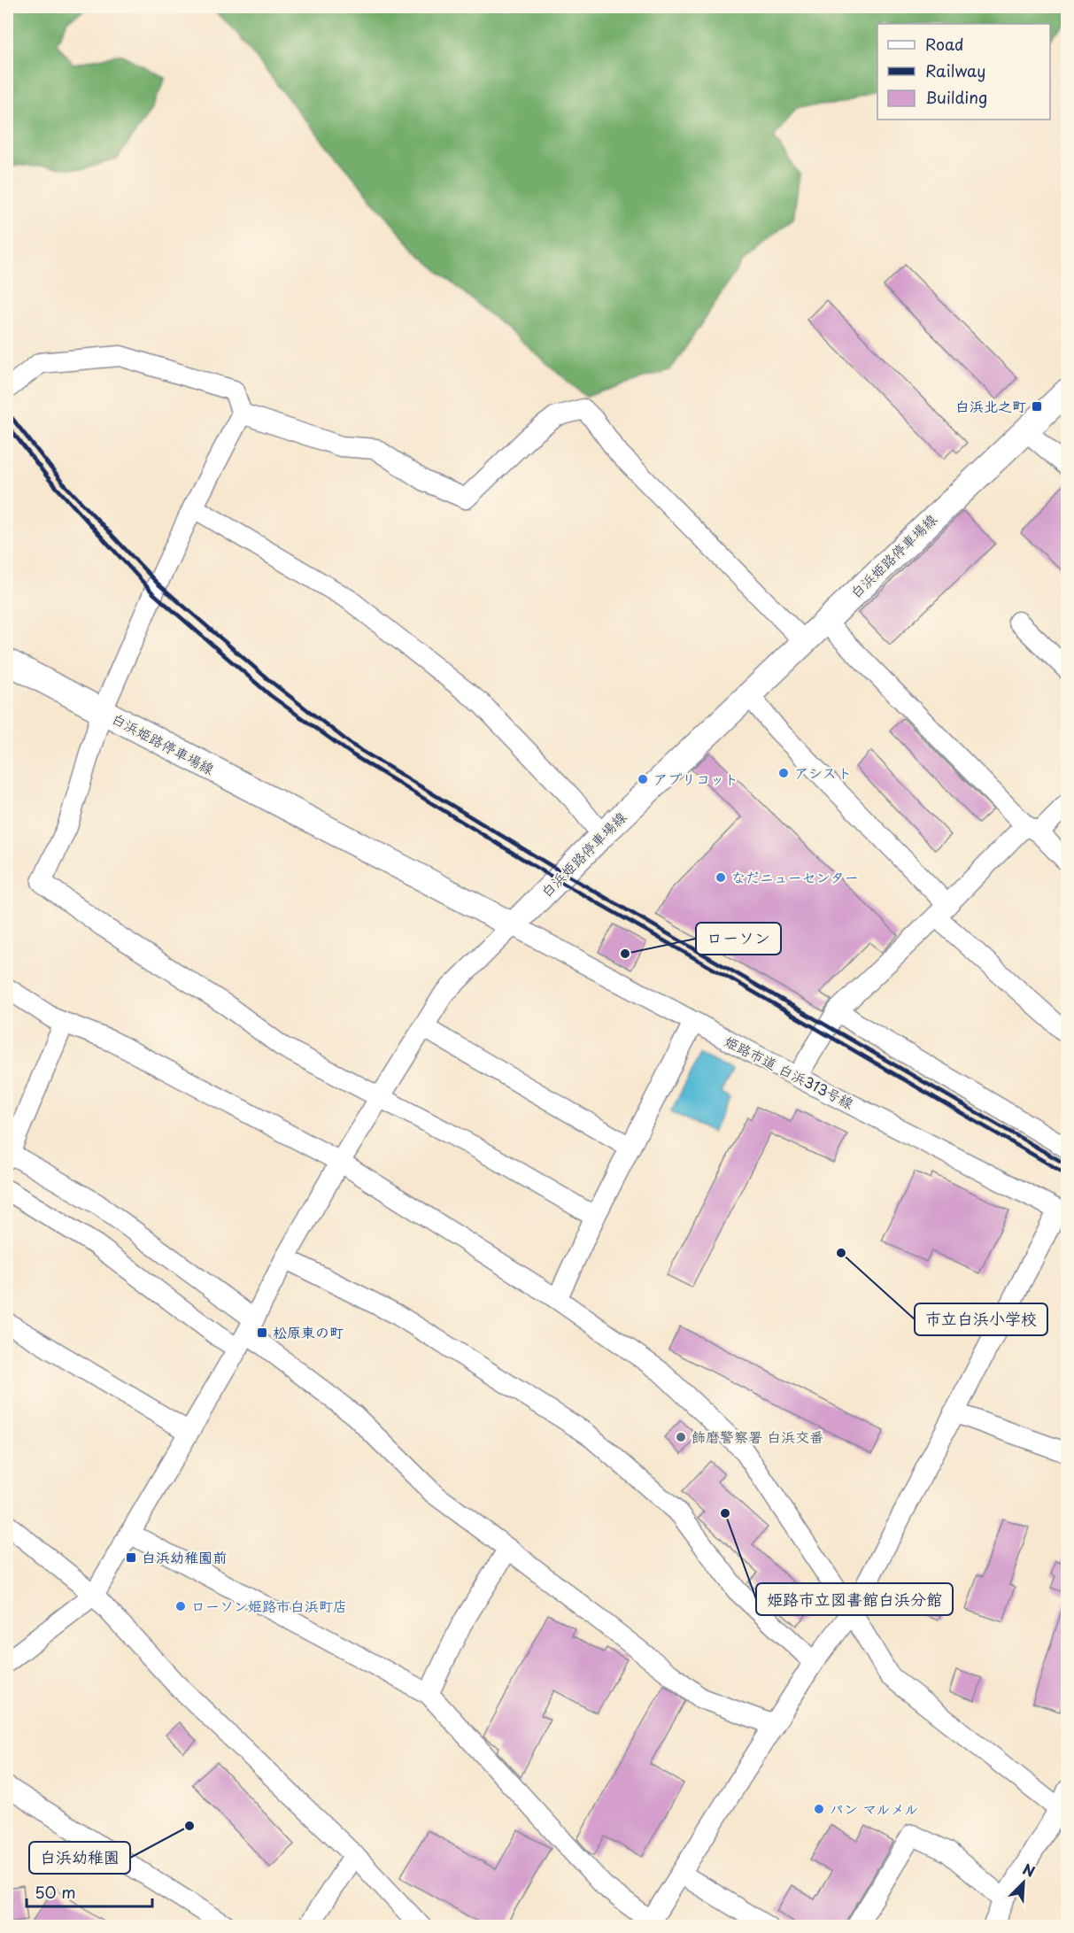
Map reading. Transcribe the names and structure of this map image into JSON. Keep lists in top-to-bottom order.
{
  "streets": {
    "main road": ["白浜姫路停車場線"],
    "street": ["姫路市道 白浜313号線"]
  },
  "crossings": [
    ["白浜姫路停車場線", "姫路市道 白浜313号線"]
  ],
  "places": {
    "transit": ["白浜北之町", "松原東の町", "白浜幼稚園前"],
    "other": [
      "アシスト",
      "アプリコット",
      "なだニューセンター",
      "ローソン",
      "市立白浜小学校",
      "飾磨警察署 白浜交番",
      "姫路市立図書館白浜分館",
      "ローソン姫路市白浜町店",
      "パン マルメル",
      "白浜幼稚園"
    ]
  },
  "legend": ["Road", "Railway", "Building"],
  "scale_bar": "50 m",
  "north": "top right"
}
